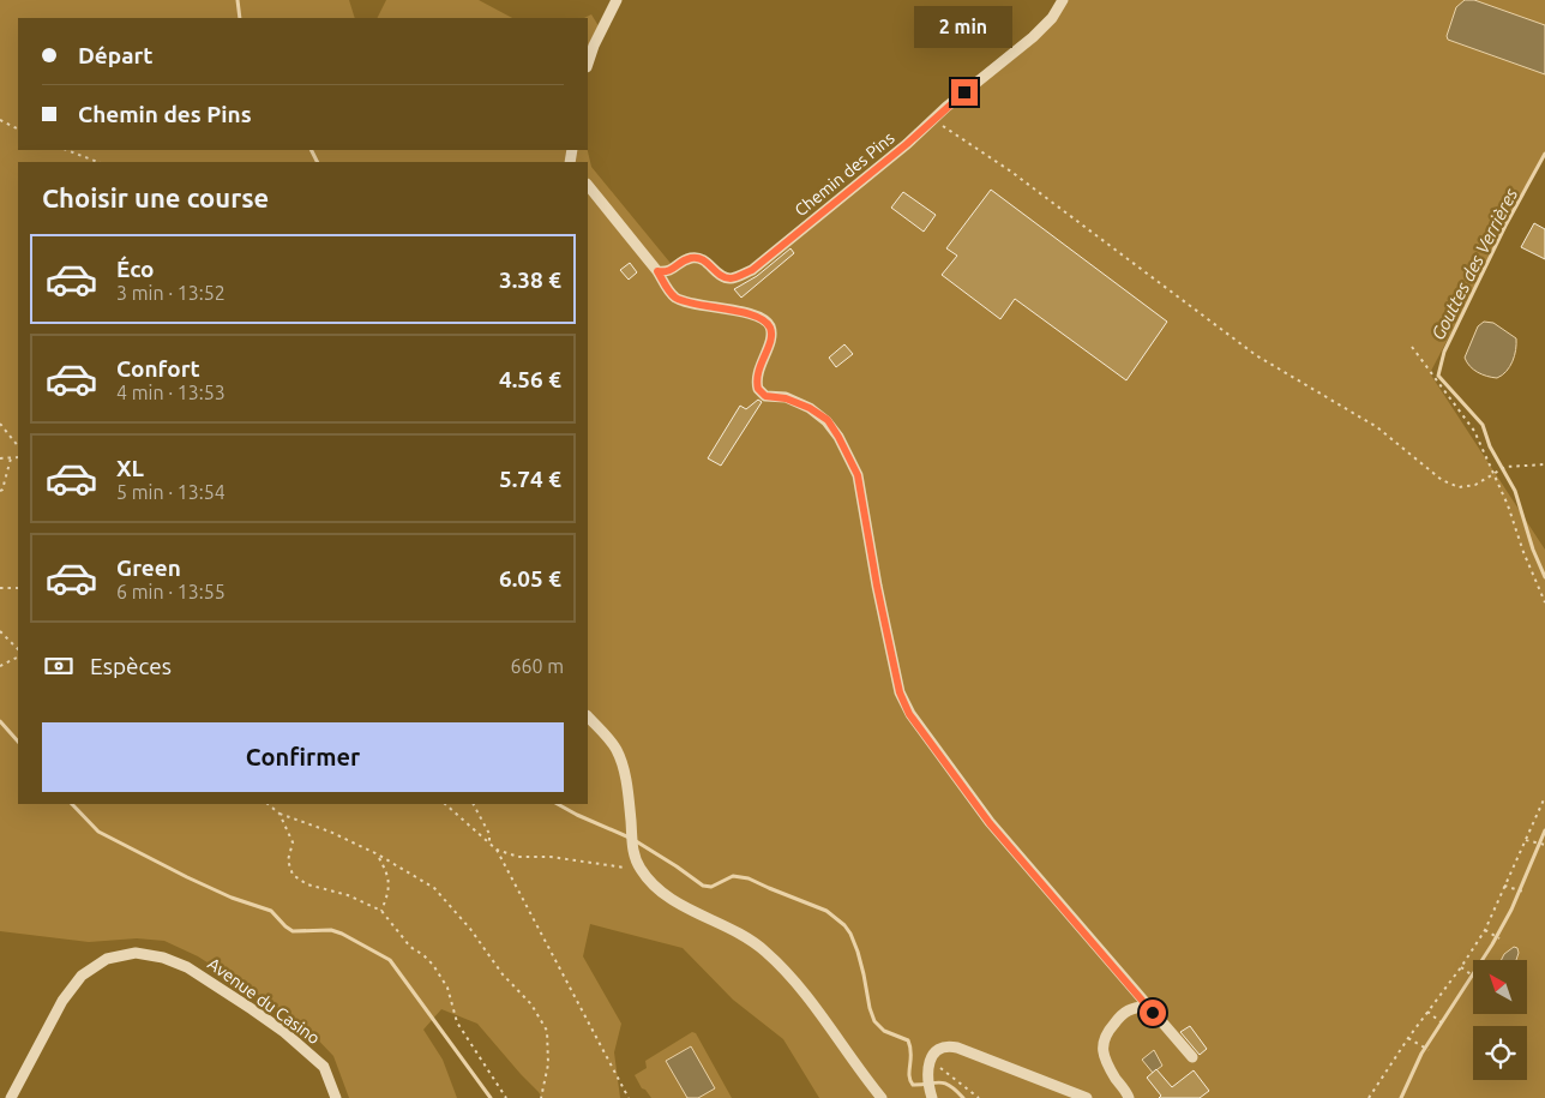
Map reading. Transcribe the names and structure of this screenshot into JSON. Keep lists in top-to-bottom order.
{
  "streets": {
    "street": ["Chemin des Pins", "Avenue du Casino"]
  },
  "water": ["Gouttes des Verrières"],
  "north": "top left",
  "page": {
    "bubble": "2 min",
    "banner": ["Départ", "Chemin des Pins"],
    "heading": "Choisir une course",
    "list": [
      {
        "name": "Éco",
        "note": "3 min · 13:52",
        "value": "3.38 €"
      },
      {
        "name": "Confort",
        "note": "4 min · 13:53",
        "value": "4.56 €"
      },
      {
        "name": "XL",
        "note": "5 min · 13:54",
        "value": "5.74 €"
      },
      {
        "name": "Green",
        "note": "6 min · 13:55",
        "value": "6.05 €"
      }
    ],
    "pay": ["Espèces", "660 m"],
    "buttons": "Confirmer"
  }
}
